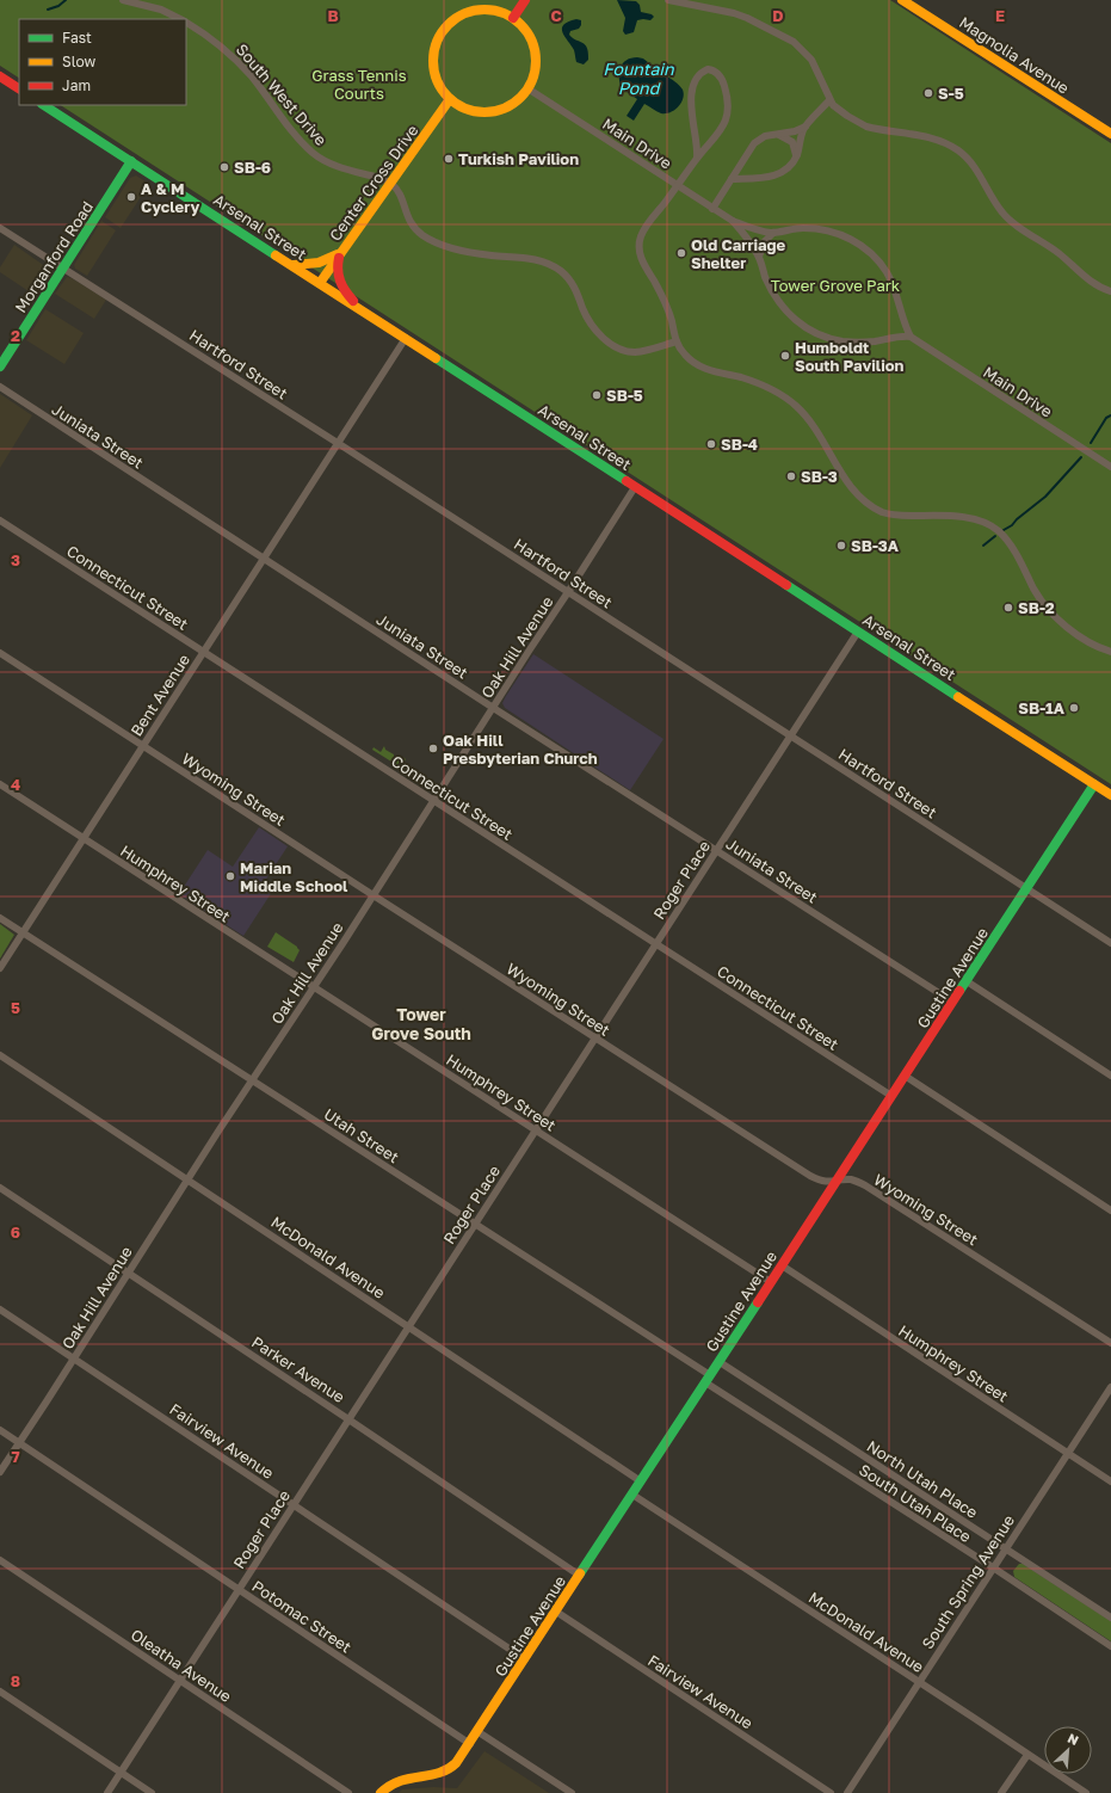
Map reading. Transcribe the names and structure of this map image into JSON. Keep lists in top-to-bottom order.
{
  "streets": {
    "street": [
      "Magnolia Avenue",
      "South West Drive",
      "Main Drive",
      "Center Cross Drive",
      "Arsenal Street",
      "Morganford Road",
      "Hartford Street",
      "Juniata Street",
      "Connecticut Street",
      "Oak Hill Avenue",
      "Bent Avenue",
      "Wyoming Street",
      "Roger Place",
      "Humphrey Street",
      "Gustine Avenue",
      "Utah Street",
      "McDonald Avenue",
      "Parker Avenue",
      "Fairview Avenue",
      "North Utah Place",
      "South Utah Place",
      "South Spring Avenue",
      "Potomac Street",
      "Oleatha Avenue"
    ]
  },
  "crossings": [
    ["South West Drive", "Center Cross Drive"],
    ["Main Drive", "Center Cross Drive"],
    ["Center Cross Drive", "Arsenal Street"],
    ["Arsenal Street", "Morganford Road"],
    ["Arsenal Street", "Oak Hill Avenue"],
    ["Arsenal Street", "Bent Avenue"],
    ["Arsenal Street", "Roger Place"],
    ["Arsenal Street", "Gustine Avenue"],
    ["Morganford Road", "Hartford Street"],
    ["Hartford Street", "Oak Hill Avenue"],
    ["Hartford Street", "Bent Avenue"],
    ["Hartford Street", "Roger Place"],
    ["Hartford Street", "Gustine Avenue"],
    ["Juniata Street", "Oak Hill Avenue"],
    ["Juniata Street", "Bent Avenue"],
    ["Juniata Street", "Roger Place"],
    ["Juniata Street", "Gustine Avenue"],
    ["Connecticut Street", "Oak Hill Avenue"],
    ["Connecticut Street", "Bent Avenue"],
    ["Connecticut Street", "Roger Place"],
    ["Connecticut Street", "Gustine Avenue"],
    ["Oak Hill Avenue", "Wyoming Street"],
    ["Oak Hill Avenue", "Humphrey Street"],
    ["Oak Hill Avenue", "Utah Street"],
    ["Oak Hill Avenue", "McDonald Avenue"],
    ["Oak Hill Avenue", "Parker Avenue"],
    ["Oak Hill Avenue", "Fairview Avenue"],
    ["Oak Hill Avenue", "Potomac Street"],
    ["Bent Avenue", "Wyoming Street"],
    ["Bent Avenue", "Humphrey Street"],
    ["Bent Avenue", "Utah Street"],
    ["Wyoming Street", "Roger Place"],
    ["Wyoming Street", "Gustine Avenue"],
    ["Roger Place", "Humphrey Street"],
    ["Roger Place", "Utah Street"],
    ["Roger Place", "McDonald Avenue"],
    ["Roger Place", "Parker Avenue"],
    ["Roger Place", "Fairview Avenue"],
    ["Roger Place", "Potomac Street"],
    ["Roger Place", "Oleatha Avenue"],
    ["Humphrey Street", "Gustine Avenue"],
    ["Humphrey Street", "South Spring Avenue"],
    ["Gustine Avenue", "Utah Street"],
    ["Gustine Avenue", "McDonald Avenue"],
    ["Gustine Avenue", "Parker Avenue"],
    ["Gustine Avenue", "Fairview Avenue"],
    ["Gustine Avenue", "North Utah Place"],
    ["Gustine Avenue", "South Utah Place"],
    ["Gustine Avenue", "Potomac Street"],
    ["Utah Street", "South Utah Place"],
    ["McDonald Avenue", "South Spring Avenue"],
    ["North Utah Place", "South Spring Avenue"],
    ["South Utah Place", "South Spring Avenue"]
  ],
  "districts": ["Tower Grove South"],
  "water": ["Fountain Pond"],
  "parks": ["Grass Tennis Courts", "Tower Grove Park"],
  "places": [
    "S-5",
    "Turkish Pavilion",
    "SB-6",
    "A & M Cyclery",
    "Old Carriage Shelter",
    "Humboldt South Pavilion",
    "SB-5",
    "SB-4",
    "SB-3",
    "SB-3A",
    "SB-2",
    "SB-1A",
    "Oak Hill Presbyterian Church",
    "Marian Middle School"
  ],
  "legend": ["Fast", "Slow", "Jam"],
  "north": "top right",
  "grid": {
    "columns": [
      "B",
      "C",
      "D",
      "E"
    ],
    "rows": [
      "2",
      "3",
      "4",
      "5",
      "6",
      "7",
      "8"
    ]
  }
}
